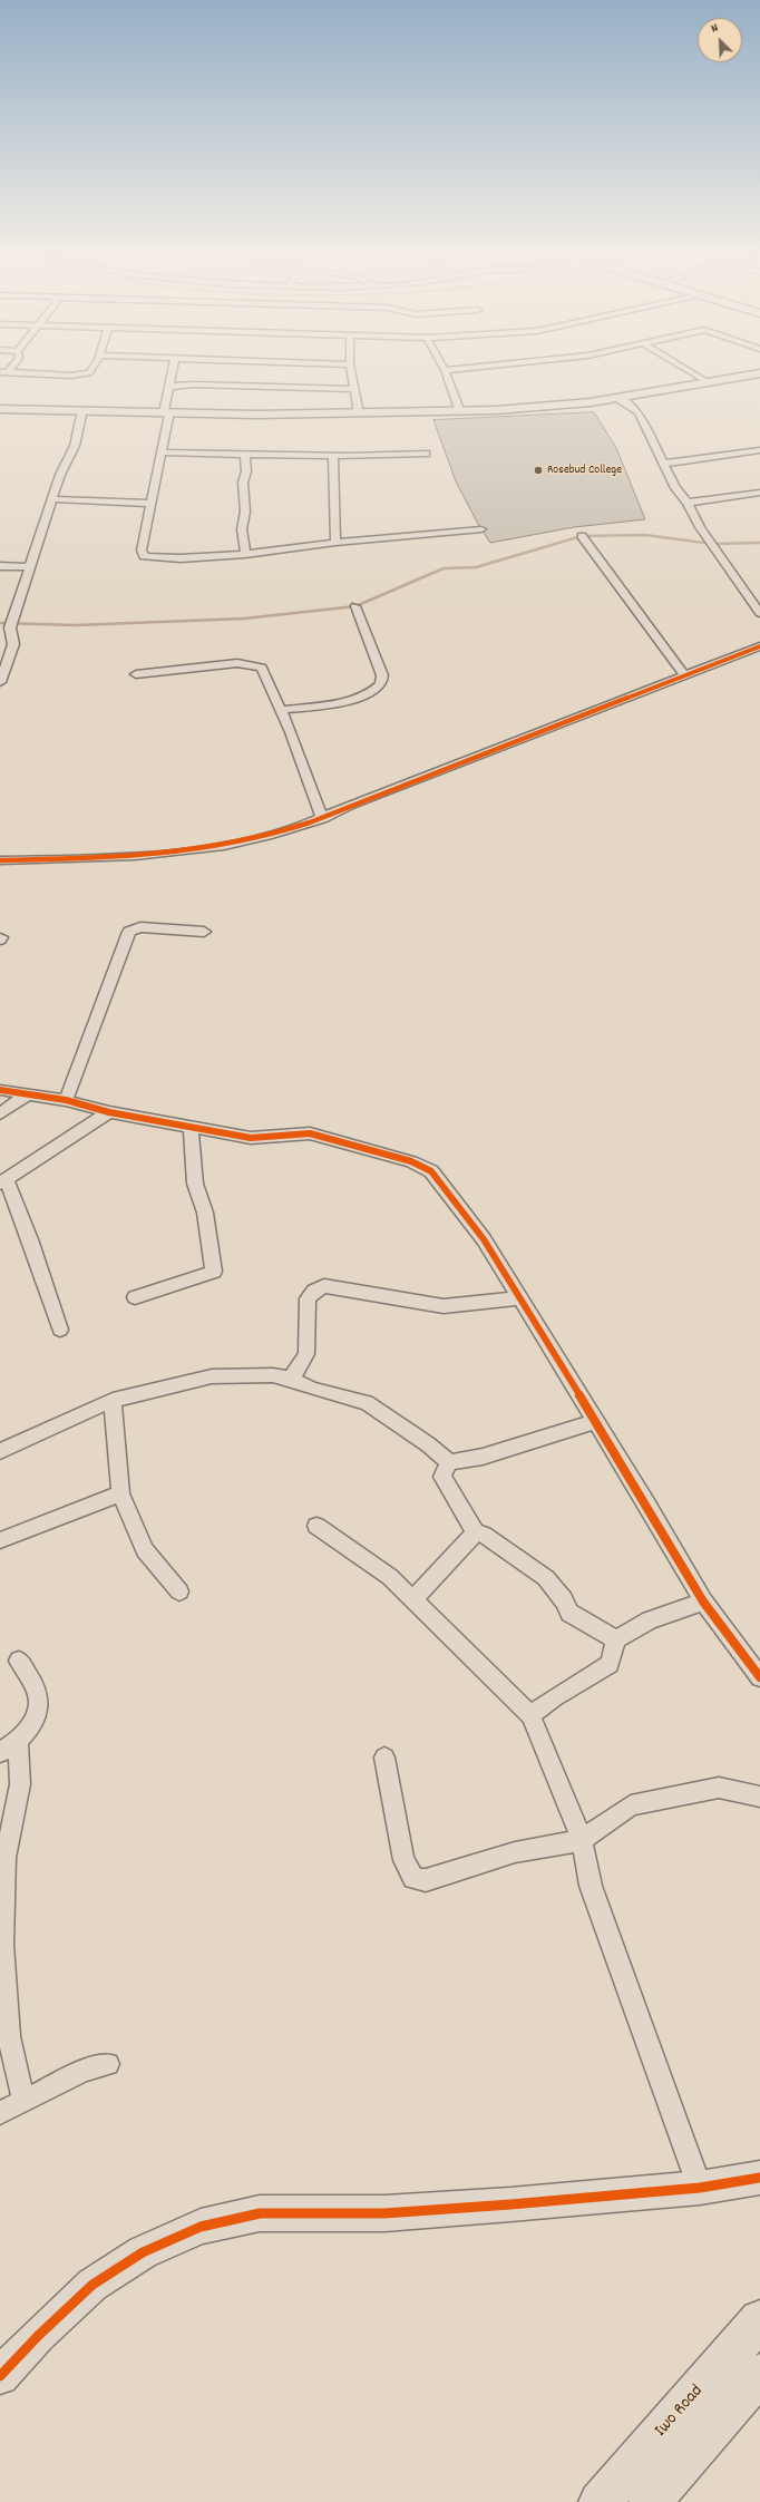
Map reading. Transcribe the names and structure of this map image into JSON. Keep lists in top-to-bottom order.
{
  "streets": {
    "main road": ["Iwo Road"]
  },
  "places": ["Rosebud College"],
  "north": "top left"
}
